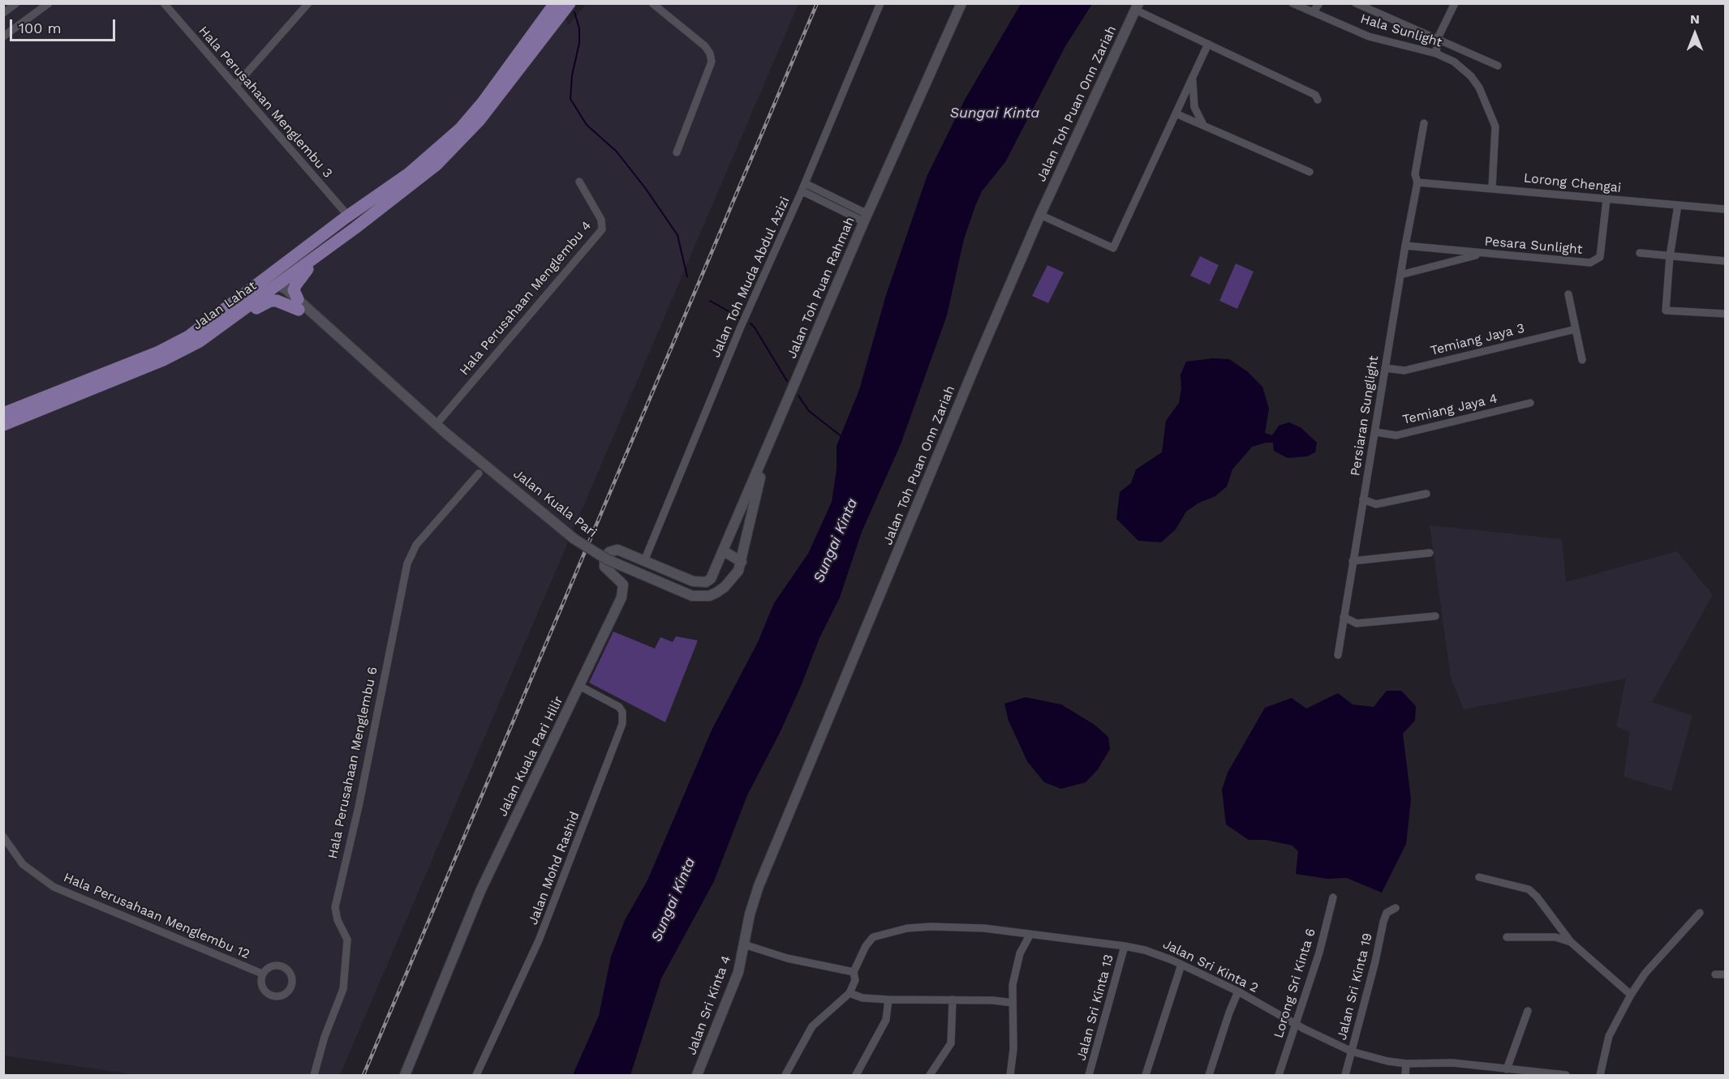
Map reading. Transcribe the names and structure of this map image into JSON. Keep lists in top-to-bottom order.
{
  "streets": {
    "main road": ["Jalan Lahat"],
    "street": [
      "Hala Sunlight",
      "Hala Perusahaan Menglembu 3",
      "Jalan Toh Puan Onn Zariah",
      "Lorong Chengai",
      "Pesara Sunlight",
      "Jalan Toh Muda Abdul Azizi",
      "Jalan Toh Puan Rahmah",
      "Hala Perusahaan Menglembu 4",
      "Temiang Jaya 3",
      "Temiang Jaya 4",
      "Persiaran Sunglight",
      "Jalan Kuala Pari",
      "Jalan Kuala Pari Hilir",
      "Hala Perusahaan Menglembu 6",
      "Jalan Mohd Rashid",
      "Hala Perusahaan Menglembu 12",
      "Jalan Sri Kinta 2",
      "Lorong Sri Kinta 6",
      "Jalan Sri Kinta 19",
      "Jalan Sri Kinta 4",
      "Jalan Sri Kinta 13"
    ]
  },
  "crossings": [
    ["Hala Sunlight", "Lorong Chengai"],
    ["Jalan Toh Puan Onn Zariah", "Jalan Sri Kinta 4"],
    ["Lorong Chengai", "Pesara Sunlight"],
    ["Lorong Chengai", "Persiaran Sunglight"],
    ["Pesara Sunlight", "Persiaran Sunglight"],
    ["Jalan Toh Muda Abdul Azizi", "Jalan Kuala Pari Hilir"],
    ["Jalan Toh Puan Rahmah", "Jalan Kuala Pari"],
    ["Jalan Toh Puan Rahmah", "Jalan Kuala Pari Hilir"],
    ["Hala Perusahaan Menglembu 4", "Jalan Kuala Pari"],
    ["Jalan Lahat", "Jalan Kuala Pari"],
    ["Temiang Jaya 3", "Persiaran Sunglight"],
    ["Temiang Jaya 4", "Persiaran Sunglight"],
    ["Jalan Kuala Pari Hilir", "Jalan Mohd Rashid"],
    ["Jalan Sri Kinta 2", "Lorong Sri Kinta 6"],
    ["Jalan Sri Kinta 2", "Jalan Sri Kinta 19"],
    ["Jalan Sri Kinta 2", "Jalan Sri Kinta 13"]
  ],
  "water": ["Sungai Kinta"],
  "scale_bar": "100 m",
  "north": "top"
}
